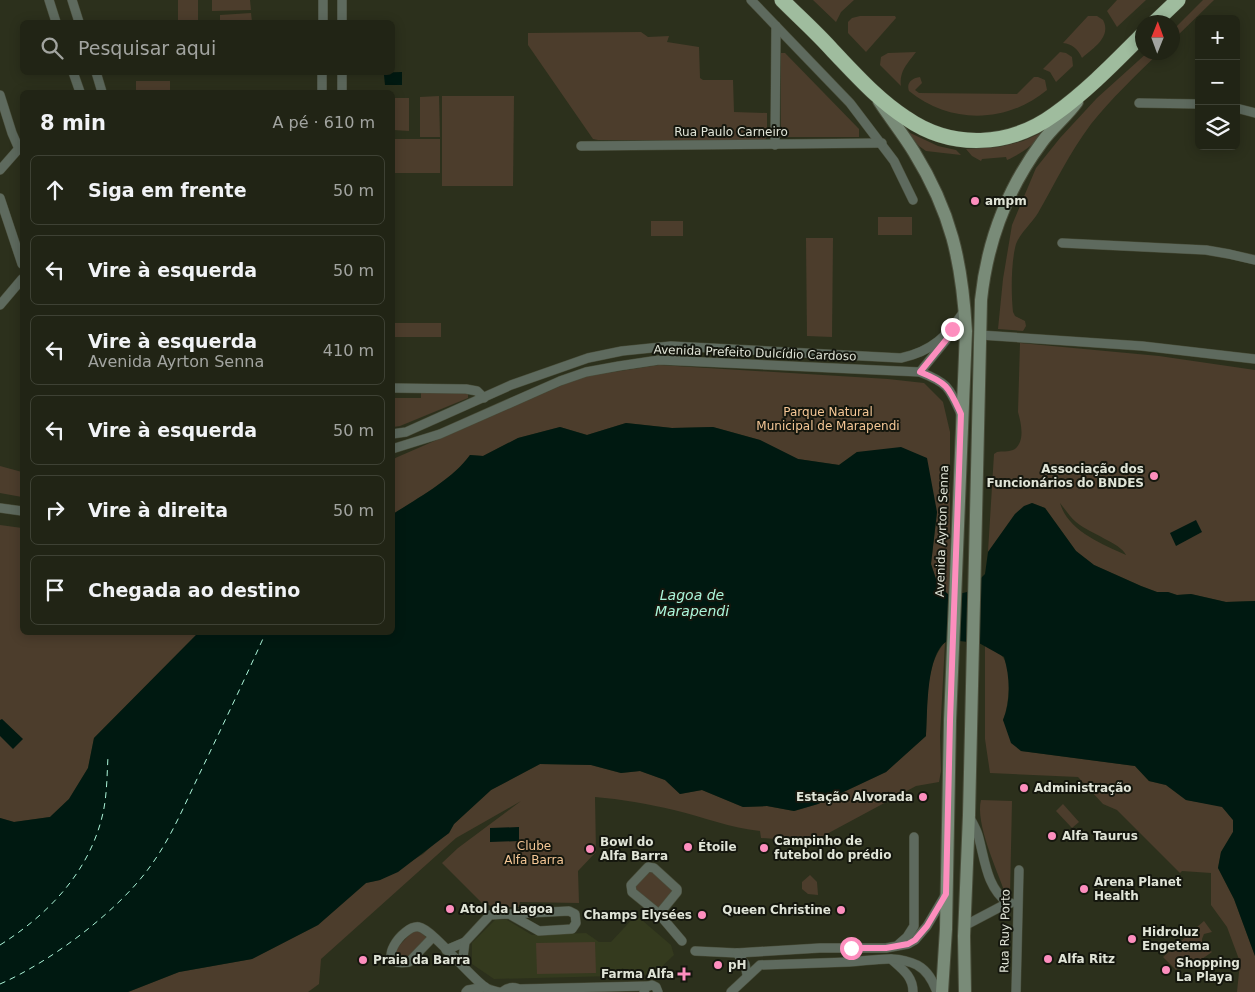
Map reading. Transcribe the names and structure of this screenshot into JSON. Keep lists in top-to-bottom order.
{
  "streets": {
    "highway": ["Avenida Ayrton Senna"],
    "street": ["Rua Paulo Carneiro", "Avenida Prefeito Dulcídio Cardoso", "Rua Ruy Porto"]
  },
  "crossings": [
    ["Avenida Prefeito Dulcídio Cardoso", "Avenida Ayrton Senna"]
  ],
  "water": ["Lagoa de Marapendi"],
  "parks": ["Parque Natural Municipal de Marapendi", "Clube Alfa Barra"],
  "places": {
    "other": [
      "ampm",
      "Associação dos Funcionários do BNDES",
      "Administração",
      "Estação Alvorada",
      "Alfa Taurus",
      "Étoile",
      "Campinho de futebol do prédio",
      "Bowl do Alfa Barra",
      "Arena Planet Health",
      "Atol da Lagoa",
      "Queen Christine",
      "Champs Elysées",
      "Hidroluz Engetema",
      "Alfa Ritz",
      "Praia da Barra",
      "pH",
      "Shopping La Playa"
    ],
    "health": ["Farma Alfa"]
  },
  "north": "top",
  "page": {
    "map_buttons": ["+", "−"],
    "search": "Pesquisar aqui",
    "heading": ["8 min", "A pé · 610 m"],
    "list": [
      ["Siga em frente", "50 m"],
      ["Vire à esquerda", "50 m"],
      ["Vire à esquerda", "Avenida Ayrton Senna", "410 m"],
      ["Vire à esquerda", "50 m"],
      ["Vire à direita", "50 m"],
      "Chegada ao destino"
    ]
  }
}
